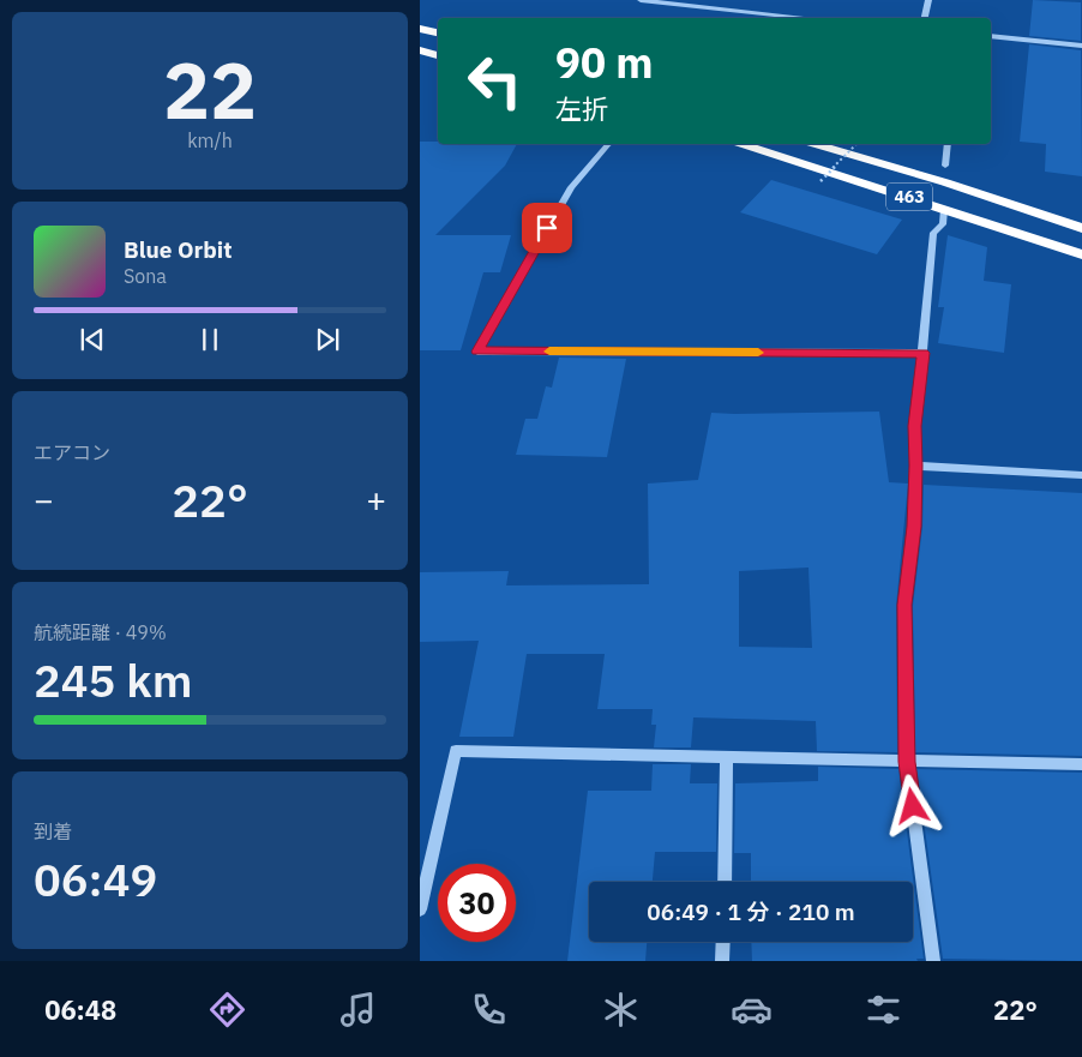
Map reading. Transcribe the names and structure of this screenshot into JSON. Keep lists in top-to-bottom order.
{
  "streets": {
    "highway": ["463"]
  },
  "page": {
    "tile": [
      ["22", "km/h"],
      "エアコン",
      ["航続距離 · 49%", "245 km"],
      ["到着", "06:49"]
    ],
    "turn": ["90 m", "左折"],
    "song": ["Blue Orbit", "Sona"],
    "heat": ["−", "22°", "+"],
    "limit": "30",
    "trip": "06:49 · 1 分 · 210 m",
    "tabs": ["06:48", "22°"]
  }
}
